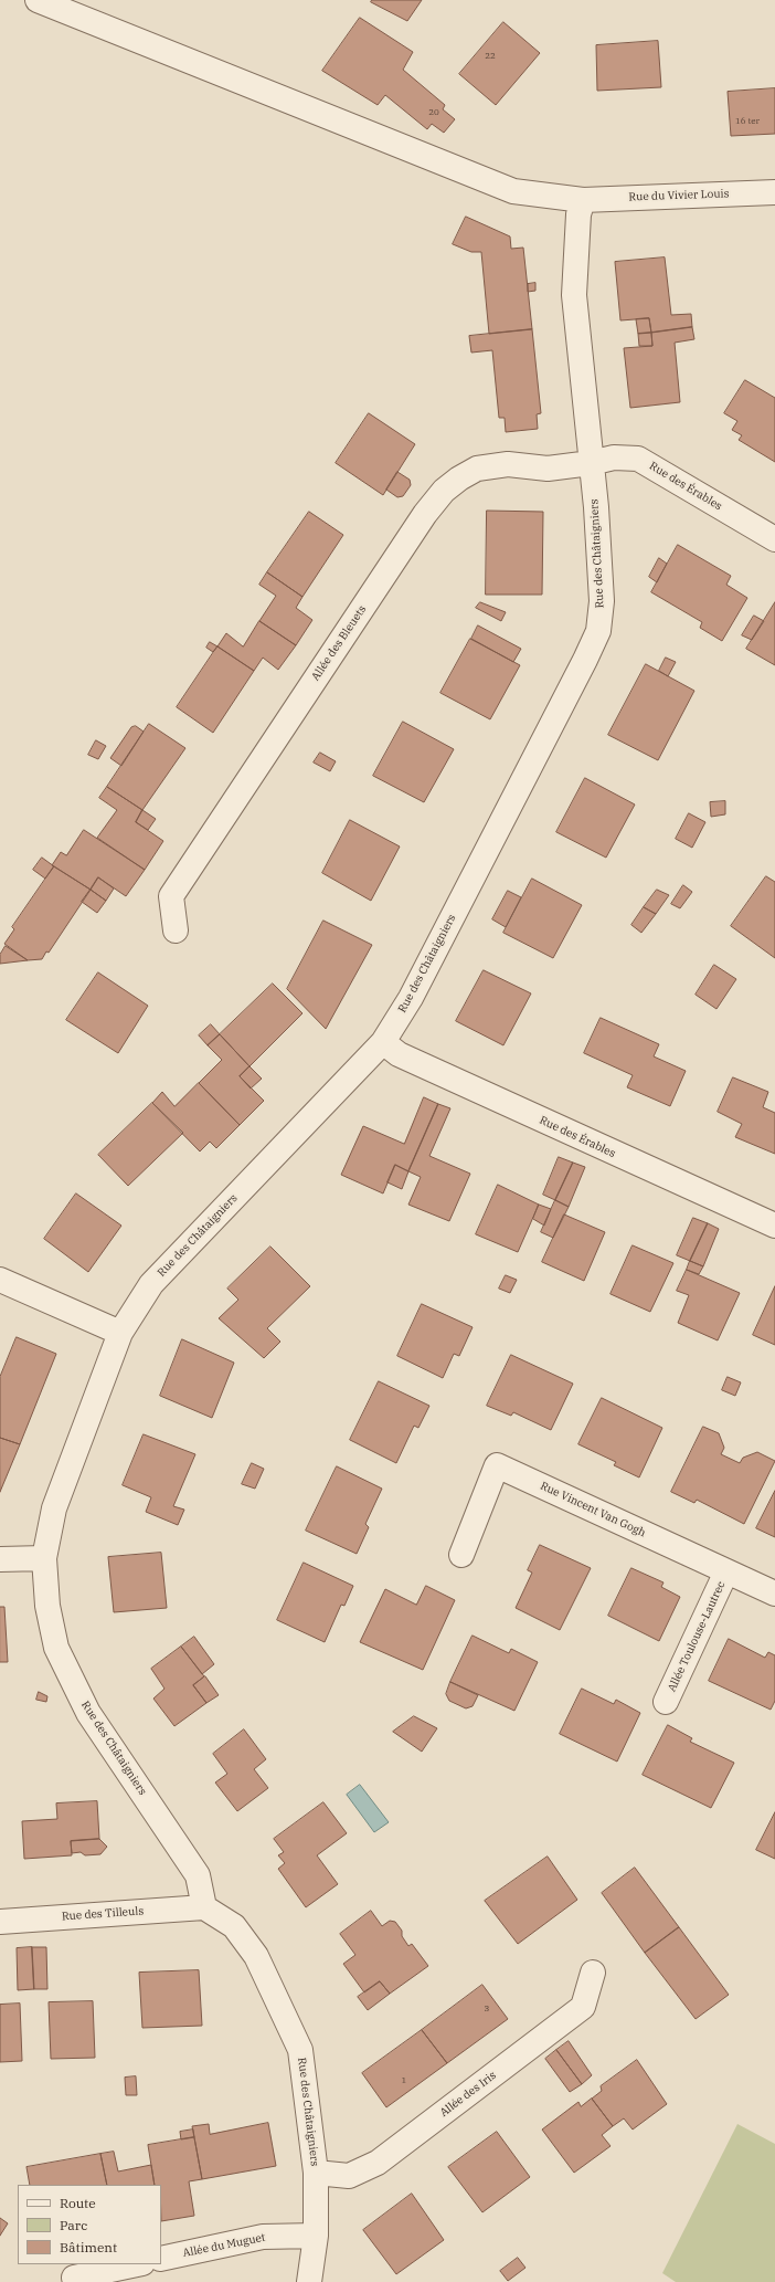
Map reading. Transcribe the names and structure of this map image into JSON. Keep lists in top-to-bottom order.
{
  "streets": {
    "street": [
      "Rue du Vivier Louis",
      "Rue des Érables",
      "Rue des Châtaigniers",
      "Allée des Bleuets",
      "Rue Vincent Van Gogh",
      "Allée Toulouse-Lautrec",
      "Rue des Tilleuls",
      "Allée des Iris",
      "Allée du Muguet"
    ]
  },
  "crossings": [
    ["Rue du Vivier Louis", "Rue des Châtaigniers"],
    ["Rue des Érables", "Rue des Châtaigniers"],
    ["Rue des Érables", "Allée des Bleuets"],
    ["Rue des Châtaigniers", "Allée des Bleuets"],
    ["Rue des Châtaigniers", "Rue des Tilleuls"],
    ["Rue des Châtaigniers", "Allée des Iris"],
    ["Rue des Châtaigniers", "Allée du Muguet"],
    ["Rue Vincent Van Gogh", "Allée Toulouse-Lautrec"]
  ],
  "house_numbers": [
    "22",
    "20",
    "16 ter",
    "3",
    "1"
  ],
  "legend": ["Route", "Parc", "Bâtiment"]
}
